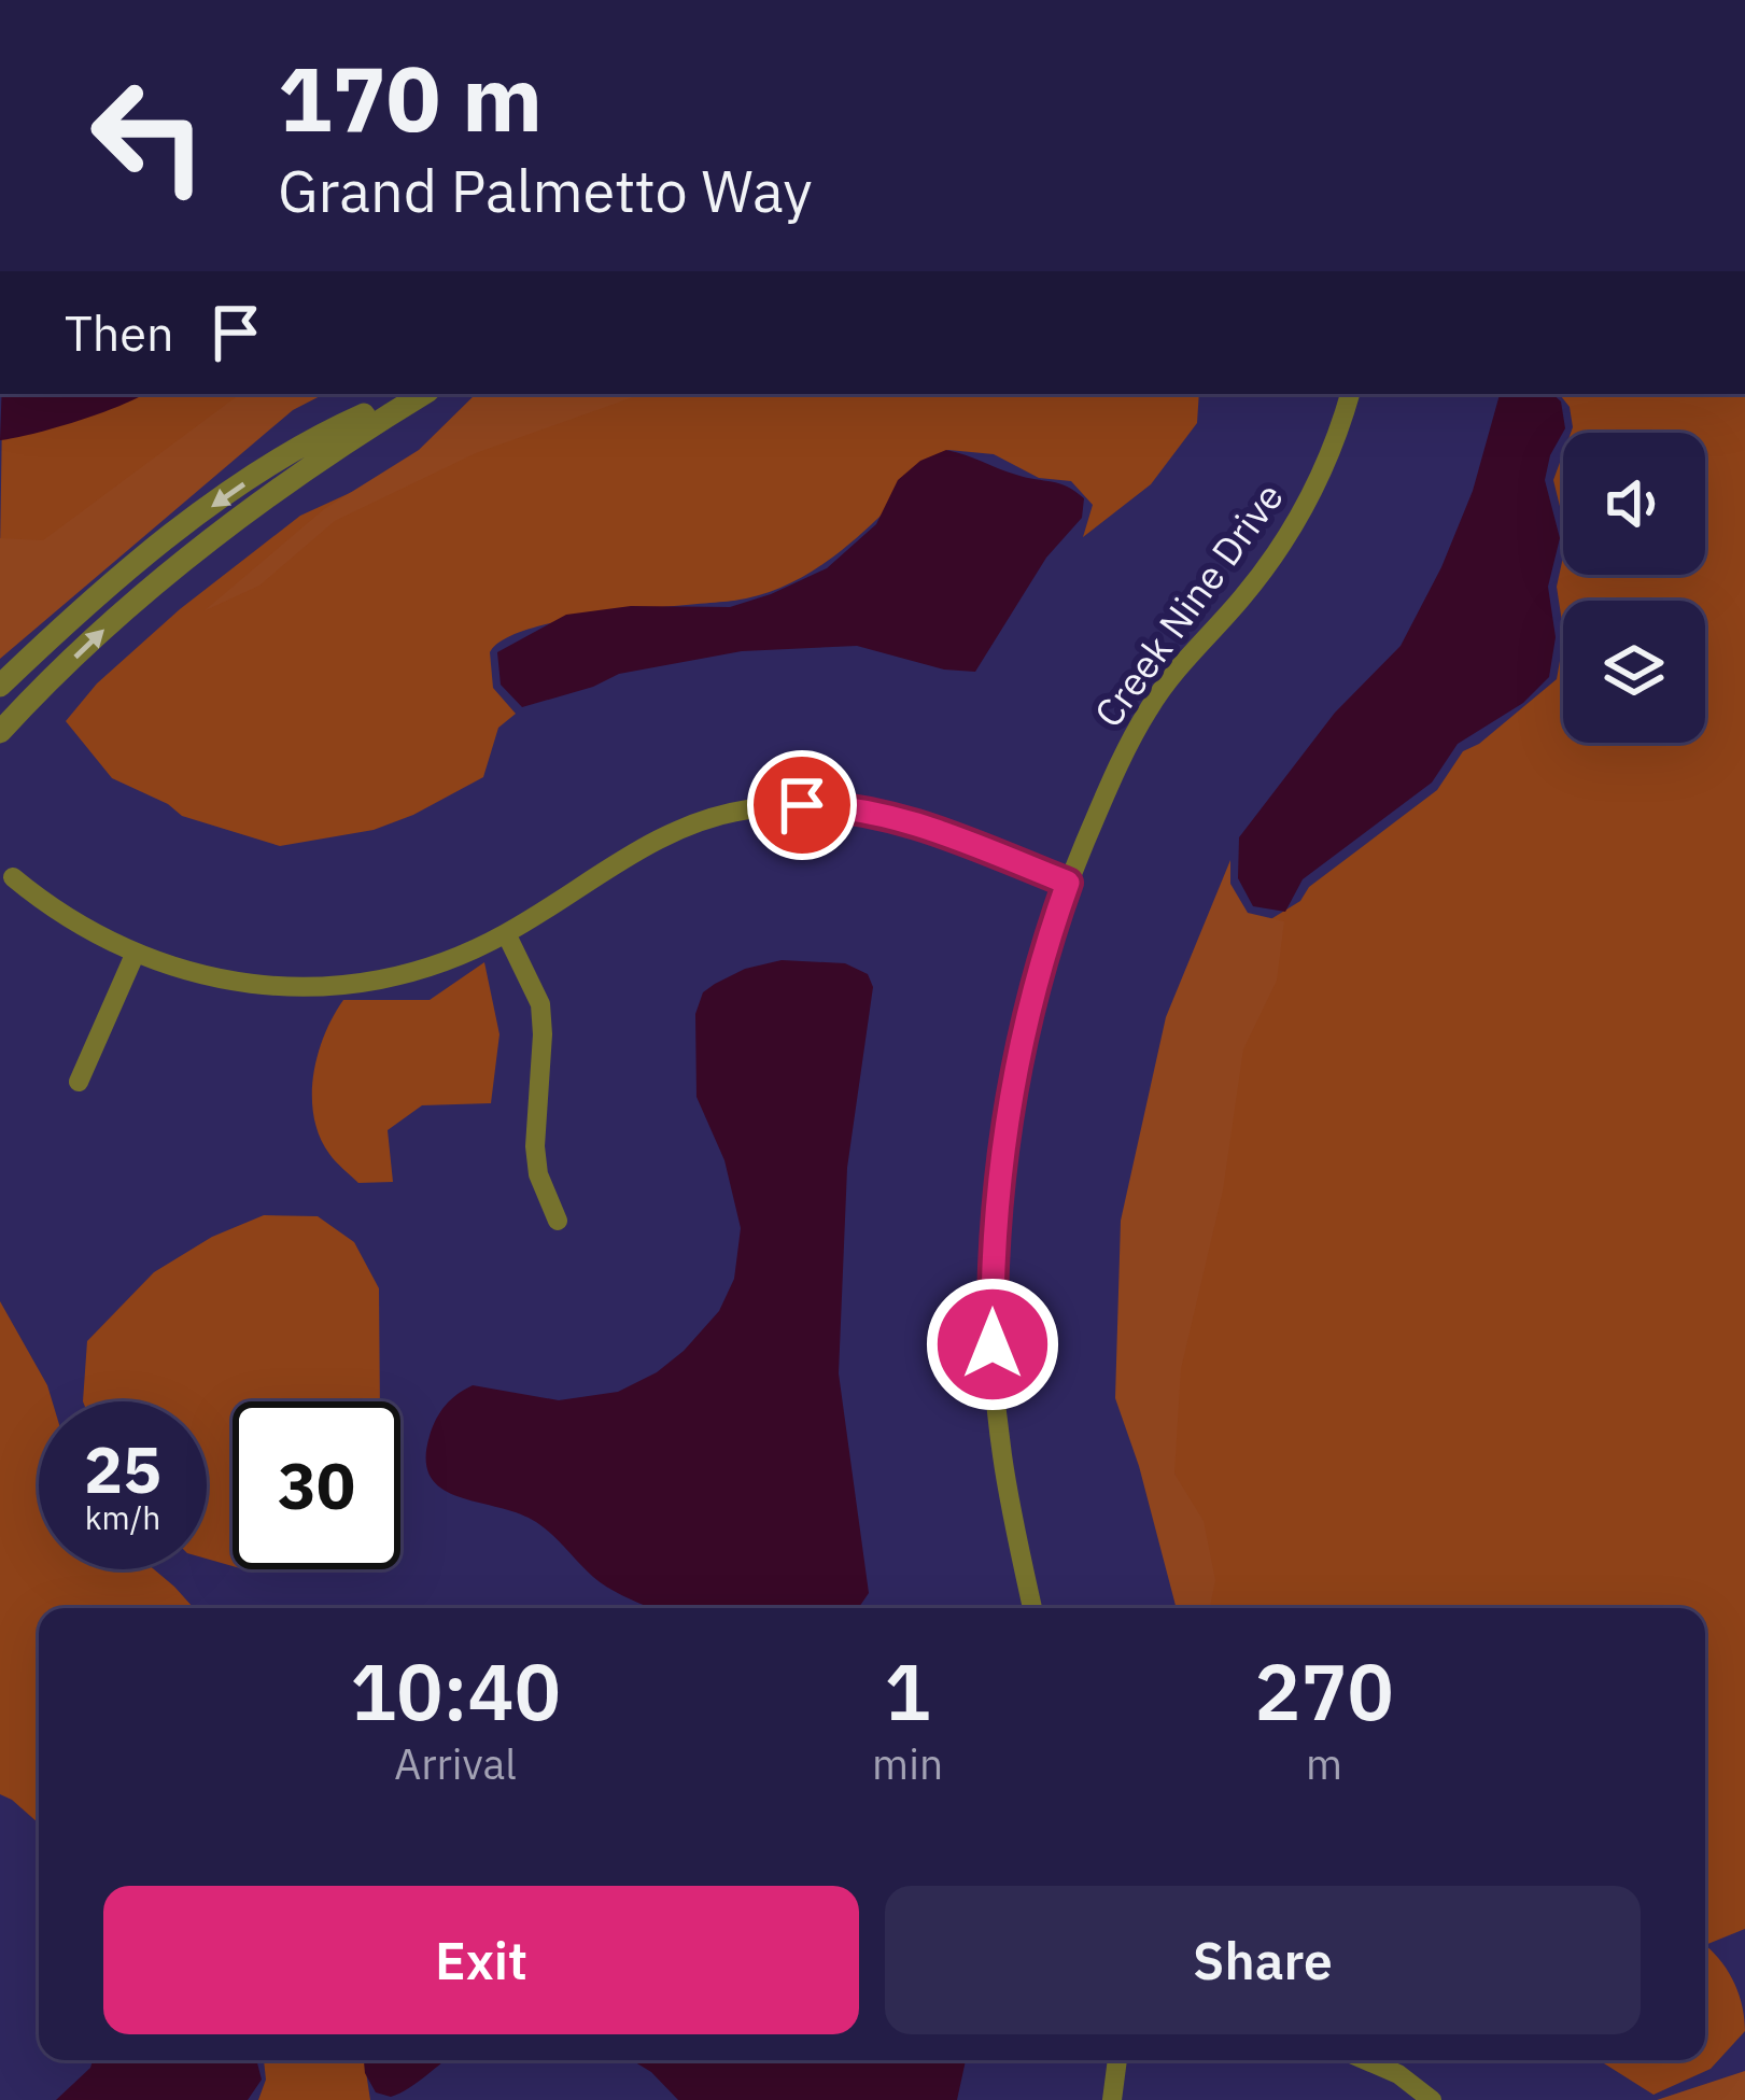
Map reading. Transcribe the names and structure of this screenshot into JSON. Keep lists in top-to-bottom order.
{
  "streets": {
    "street": ["Creek Nine Drive"]
  },
  "page": {
    "turn": ["170 m", "Grand Palmetto Way"],
    "then": "Then",
    "speed": "25 km/h",
    "limit": "30",
    "eta": [
      "10:40",
      "Arrival",
      "1",
      "min",
      "270",
      "m"
    ],
    "buttons": ["Exit", "Share"]
  }
}
